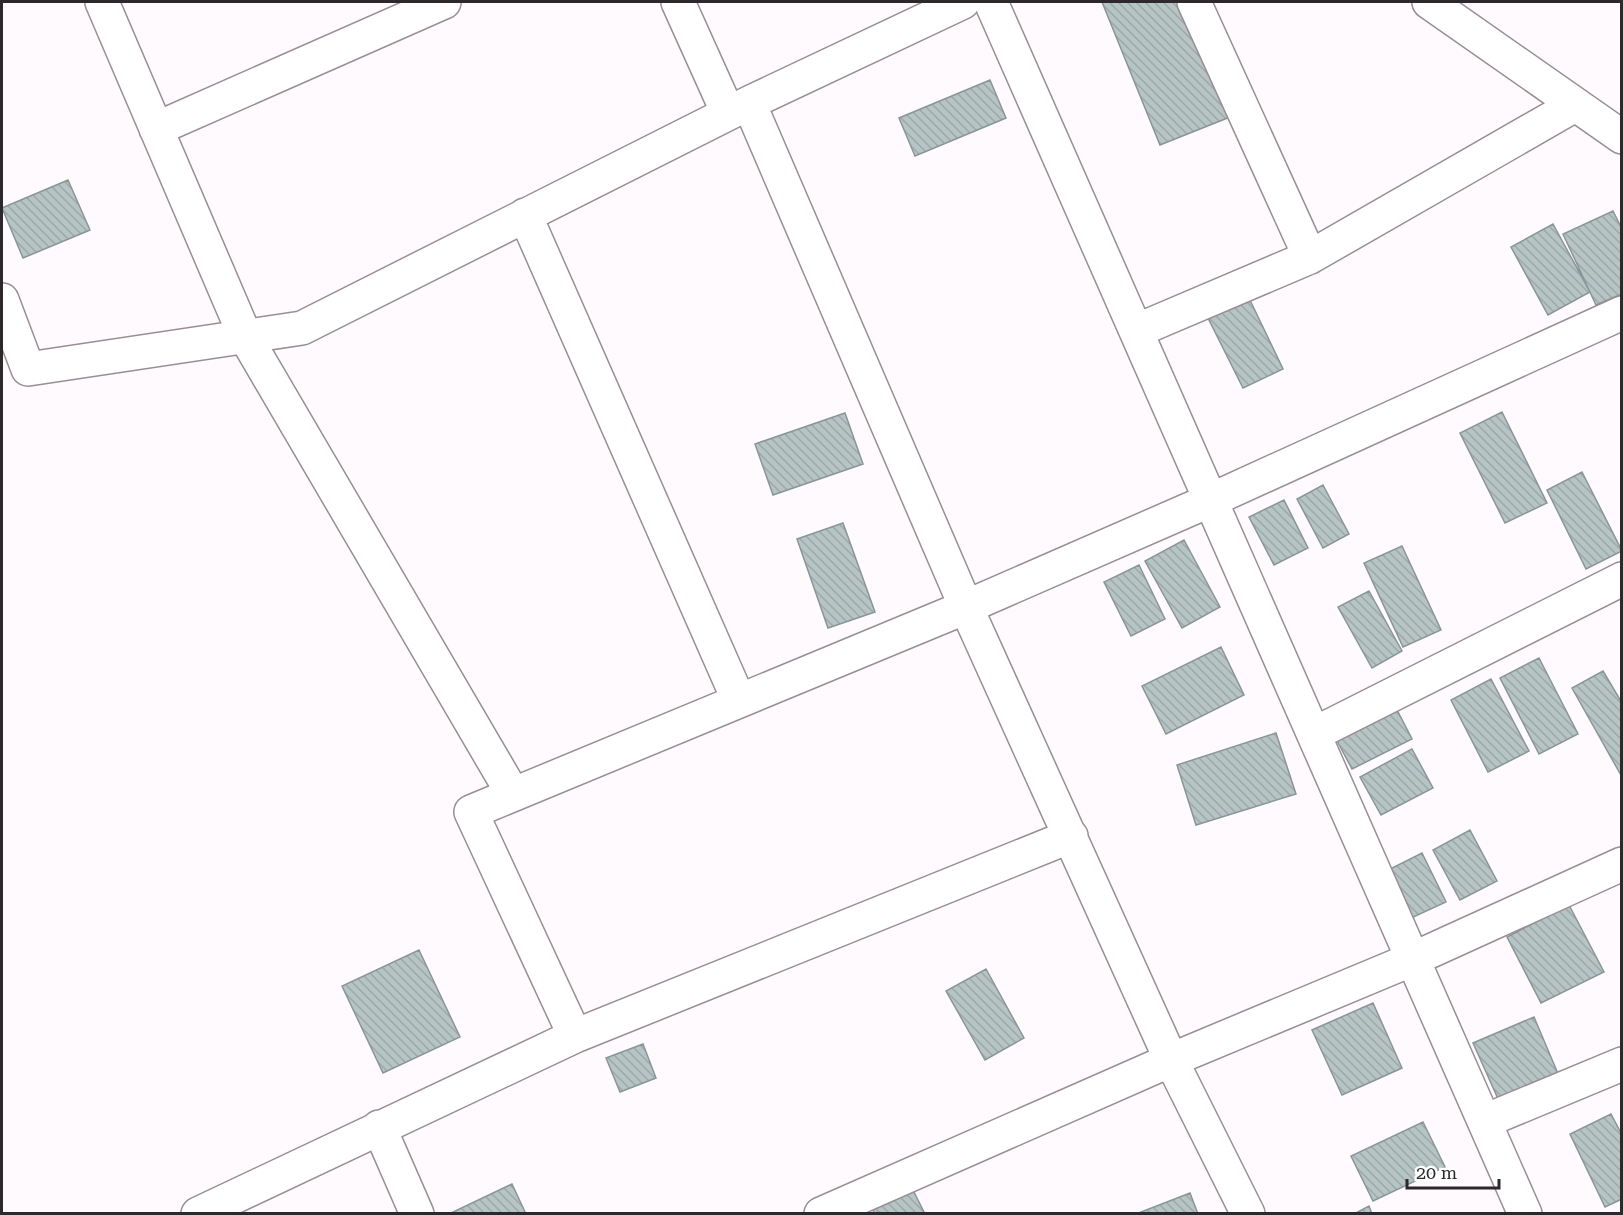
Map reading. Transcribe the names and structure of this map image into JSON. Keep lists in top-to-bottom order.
{
  "scale_bar": "20 m"
}
